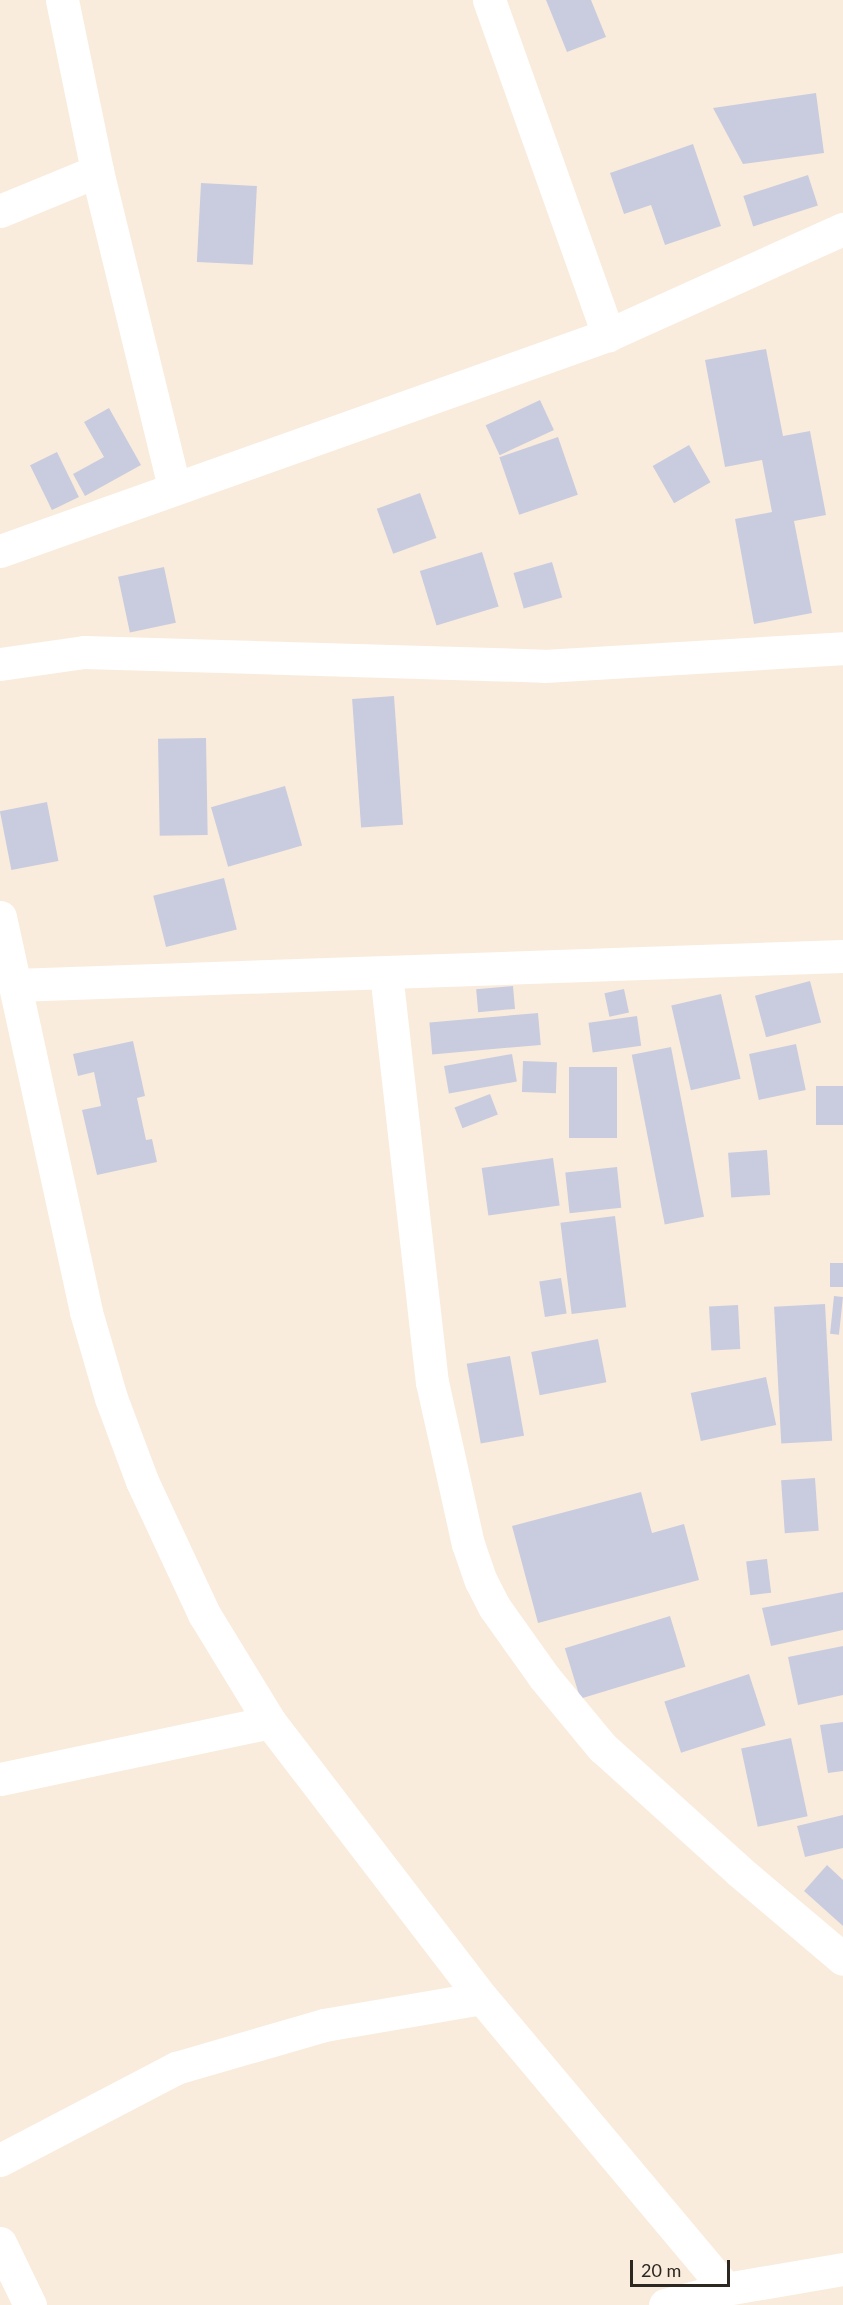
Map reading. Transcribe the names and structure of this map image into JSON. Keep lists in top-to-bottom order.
{
  "scale_bar": "20 m"
}
